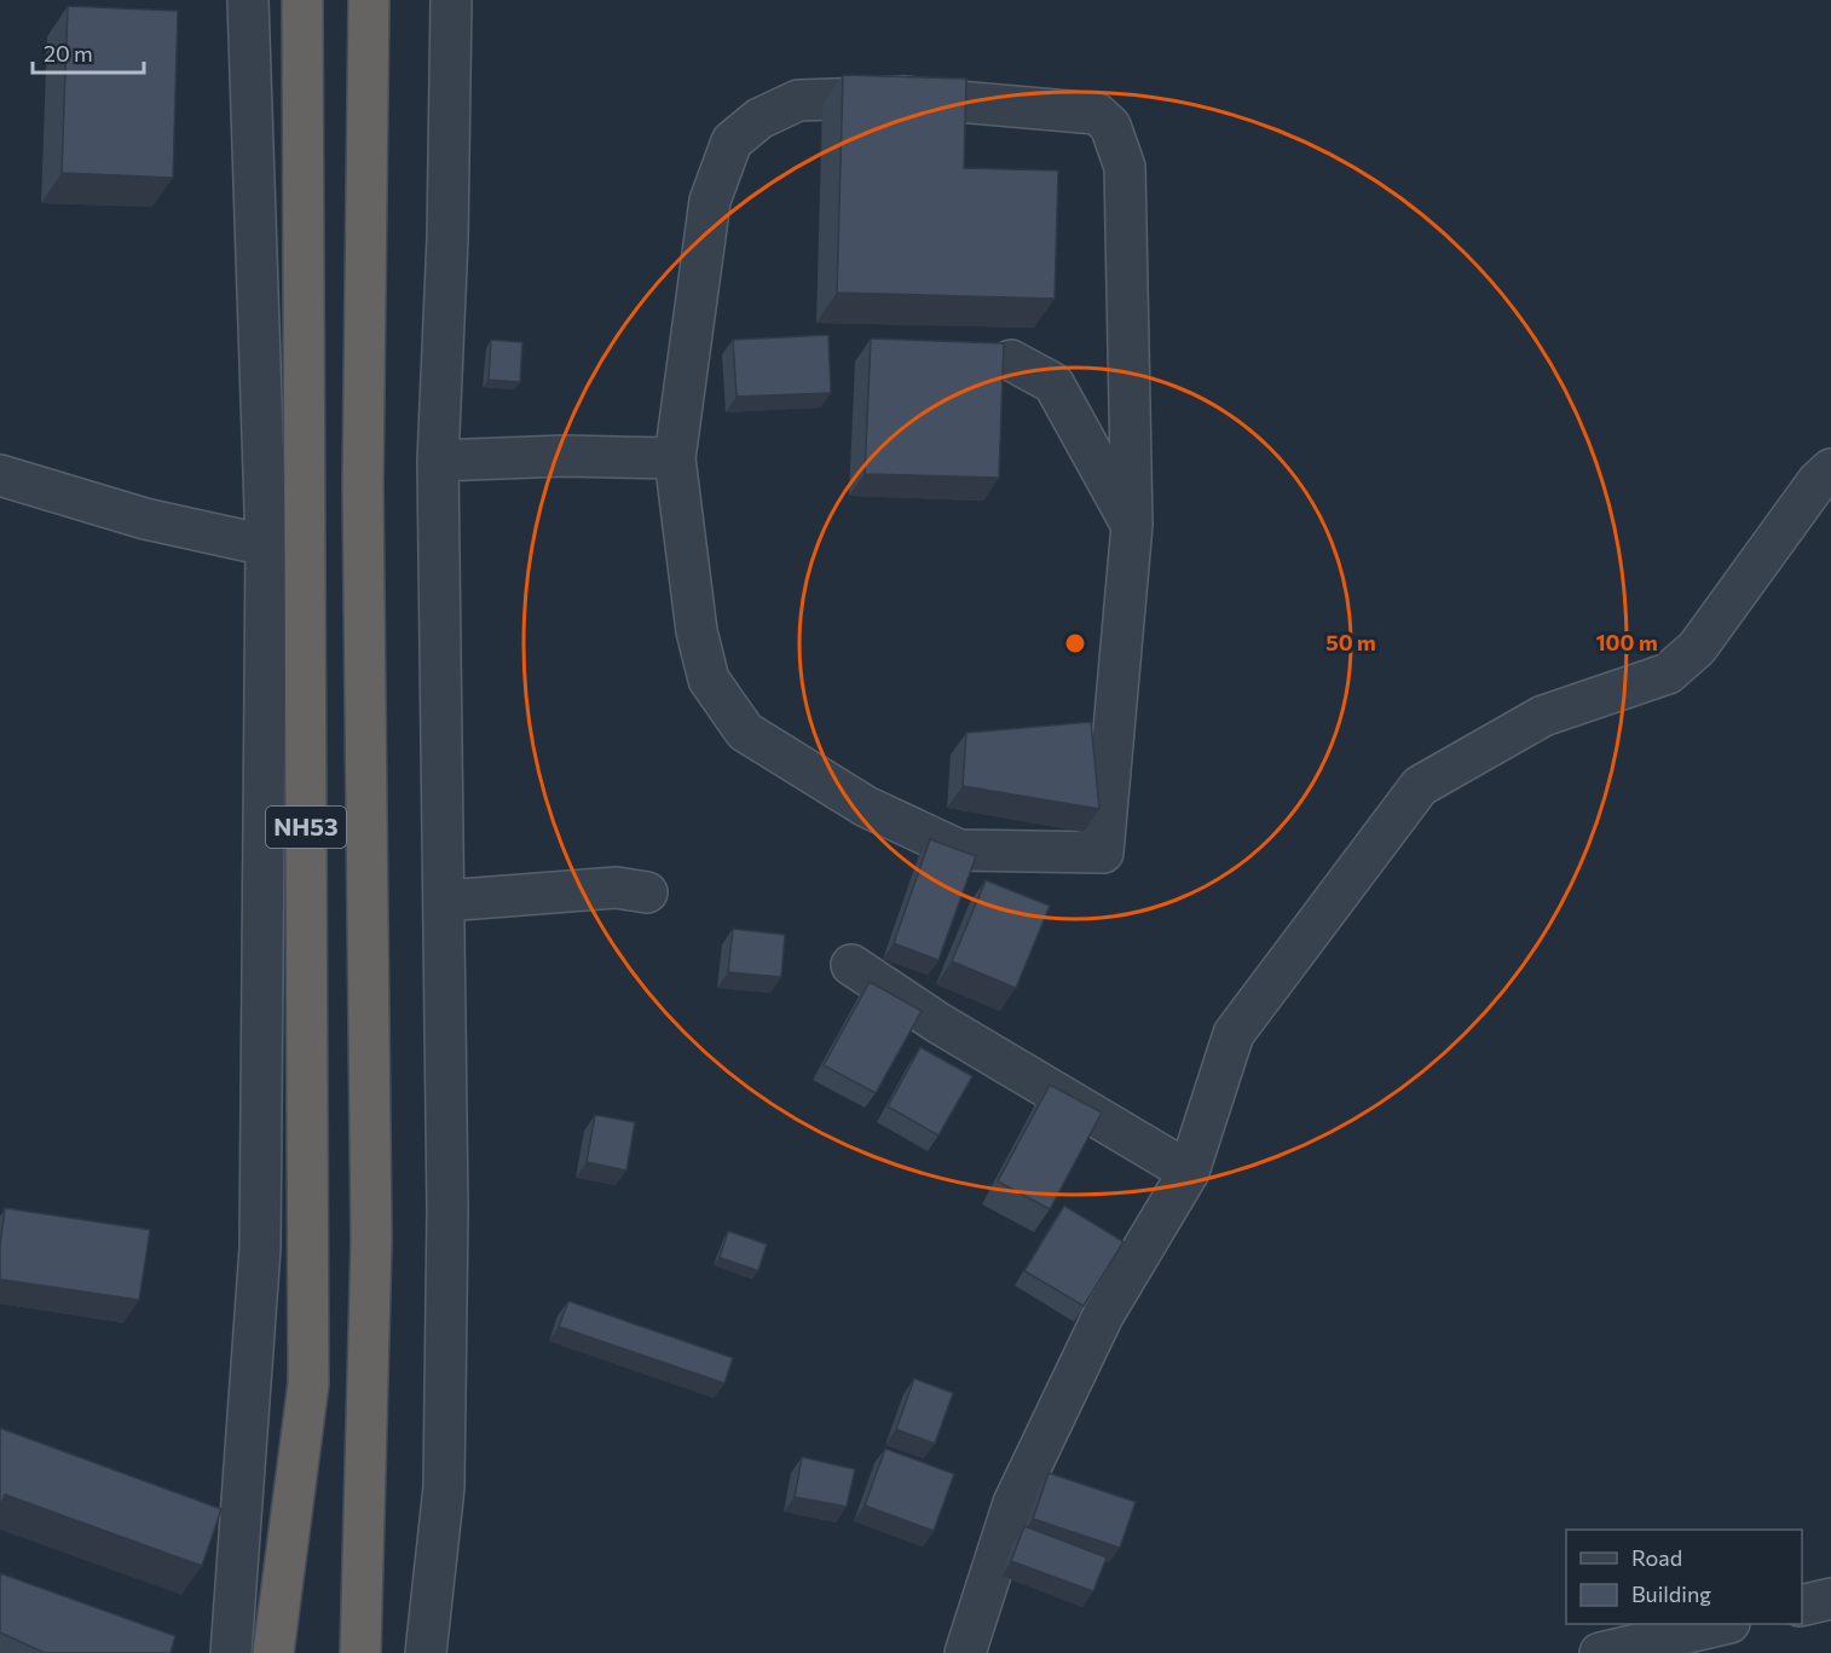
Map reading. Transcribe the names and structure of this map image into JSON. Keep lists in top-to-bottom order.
{
  "streets": {
    "highway": ["NH53"]
  },
  "legend": ["Road", "Building"],
  "scale_bar": "20 m",
  "rings": ["50 m", "100 m"]
}
